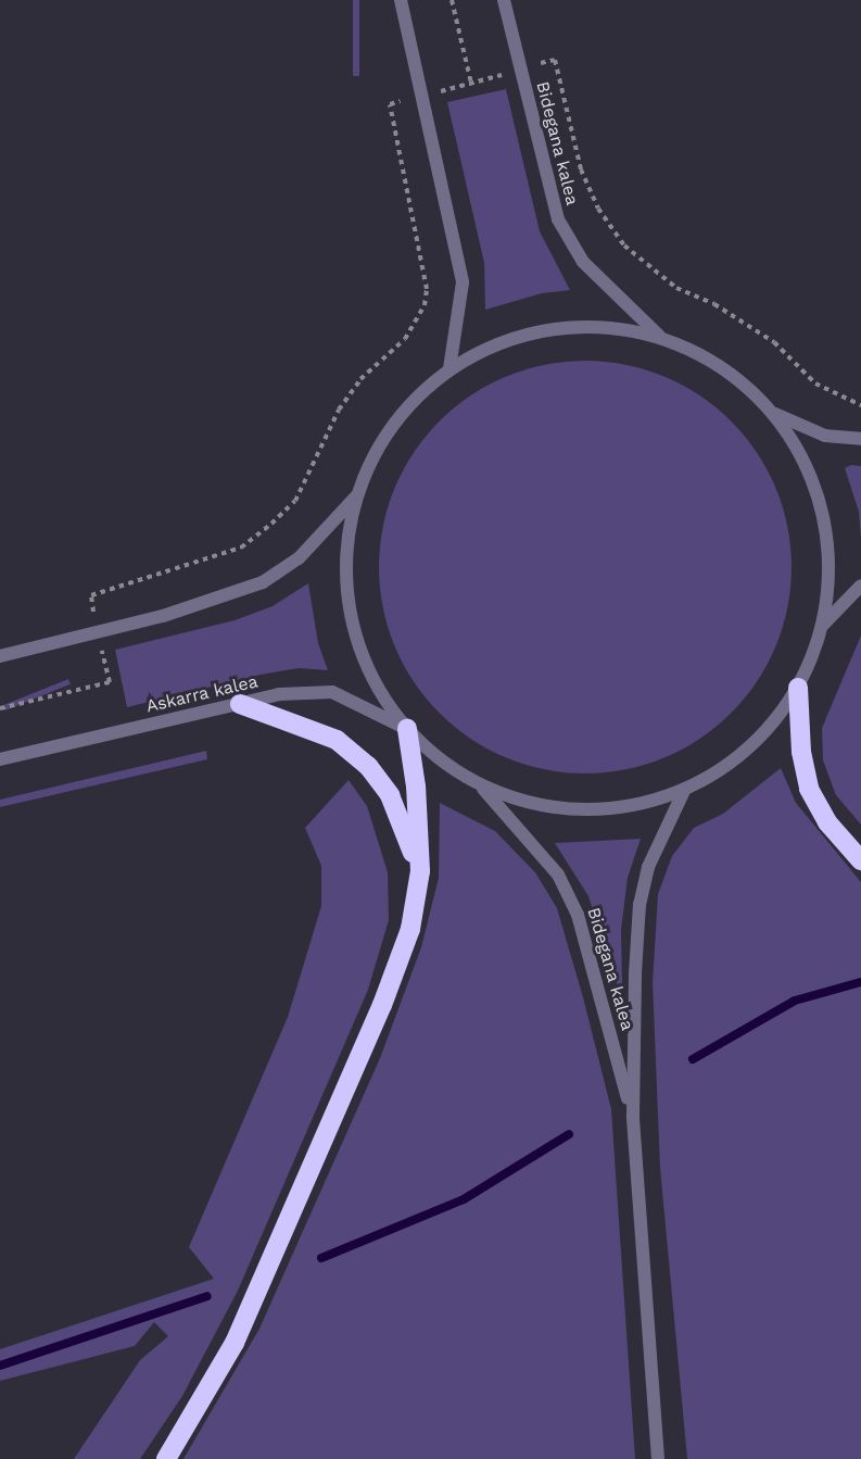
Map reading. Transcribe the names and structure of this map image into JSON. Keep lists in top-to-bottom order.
{
  "streets": {
    "street": ["Bidegana kalea", "Askarra kalea"]
  }
}
